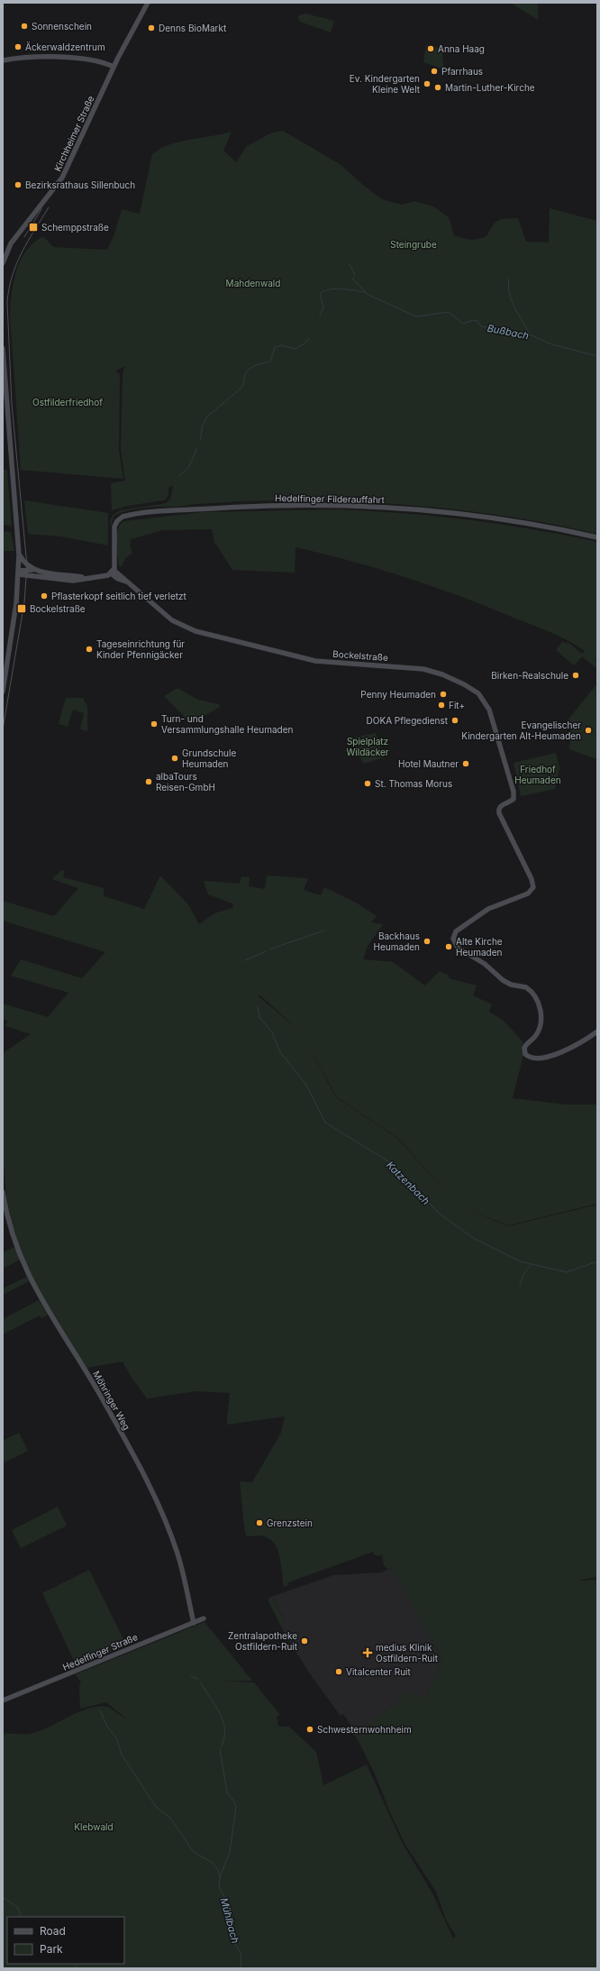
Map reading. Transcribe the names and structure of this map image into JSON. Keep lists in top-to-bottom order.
{
  "streets": {
    "street": [
      "Kirchheimer Straße",
      "Hedelfinger Filderauffahrt",
      "Bockelstraße",
      "Möhringer Weg",
      "Hedelfinger Straße"
    ]
  },
  "crossings": [
    ["Hedelfinger Filderauffahrt", "Bockelstraße"],
    ["Möhringer Weg", "Hedelfinger Straße"]
  ],
  "water": ["Bußbach", "Katzenbach", "Mühlbach"],
  "parks": [
    "Steingrube",
    "Mahdenwald",
    "Ostfilderfriedhof",
    "Spielplatz Wildäcker",
    "Friedhof Heumaden",
    "Klebwald"
  ],
  "places": {
    "other": [
      "Sonnenschein",
      "Denns BioMarkt",
      "Äckerwaldzentrum",
      "Anna Haag",
      "Pfarrhaus",
      "Ev. Kindergarten Kleine Welt",
      "Martin-Luther-Kirche",
      "Bezirksrathaus Sillenbuch",
      "Pflasterkopf seitlich tief verletzt",
      "Tageseinrichtung für Kinder Pfennigäcker",
      "Birken-Realschule",
      "Penny Heumaden",
      "Fit+",
      "DOKA Pflegedienst",
      "Turn- und Versammlungshalle Heumaden",
      "Evangelischer Kindergarten Alt-Heumaden",
      "Grundschule Heumaden",
      "Hotel Mautner",
      "albaTours Reisen-GmbH",
      "St. Thomas Morus",
      "Backhaus Heumaden",
      "Alte Kirche Heumaden",
      "Grenzstein",
      "Zentralapotheke Ostfildern-Ruit",
      "Vitalcenter Ruit",
      "Schwesternwohnheim"
    ],
    "transit": ["Schemppstraße", "Bockelstraße"],
    "health": ["medius Klinik Ostfildern-Ruit"]
  },
  "legend": ["Road", "Park"]
}
